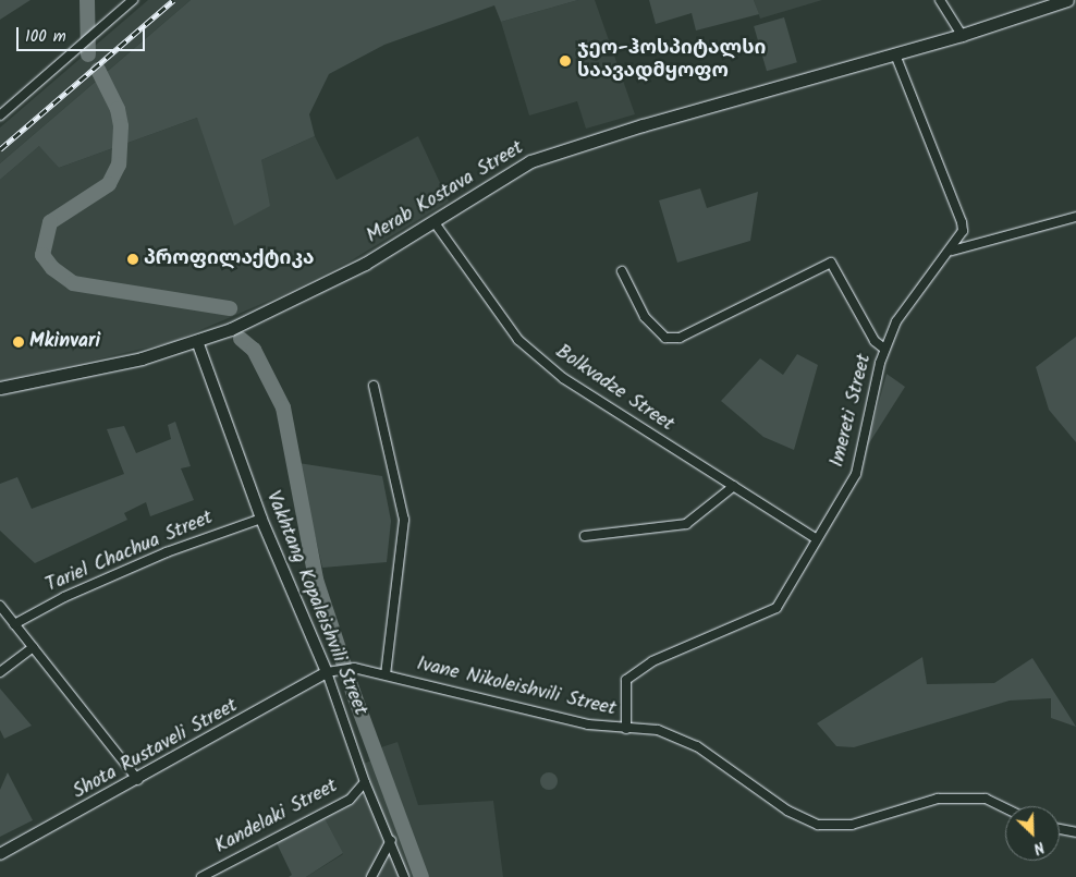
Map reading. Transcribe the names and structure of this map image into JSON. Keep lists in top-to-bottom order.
{
  "streets": {
    "main road": ["Merab Kostava Street"],
    "street": [
      "Bolkvadze Street",
      "Imereti Street",
      "Tariel Chachua Street",
      "Vakhtang Kopaleishvili Street",
      "Ivane Nikoleishvili Street",
      "Shota Rustaveli Street",
      "Kandelaki Street"
    ]
  },
  "crossings": [
    ["Merab Kostava Street", "Bolkvadze Street"],
    ["Merab Kostava Street", "Imereti Street"],
    ["Merab Kostava Street", "Vakhtang Kopaleishvili Street"],
    ["Bolkvadze Street", "Imereti Street"],
    ["Imereti Street", "Ivane Nikoleishvili Street"],
    ["Tariel Chachua Street", "Vakhtang Kopaleishvili Street"],
    ["Vakhtang Kopaleishvili Street", "Ivane Nikoleishvili Street"],
    ["Vakhtang Kopaleishvili Street", "Shota Rustaveli Street"],
    ["Vakhtang Kopaleishvili Street", "Kandelaki Street"],
    ["Ivane Nikoleishvili Street", "Shota Rustaveli Street"]
  ],
  "places": ["ჯეო-ჰოსპიტალსი საავადმყოფო", "პროფილაქტიკა", "Mkinvari"],
  "scale_bar": "100 m",
  "north": "bottom right"
}
